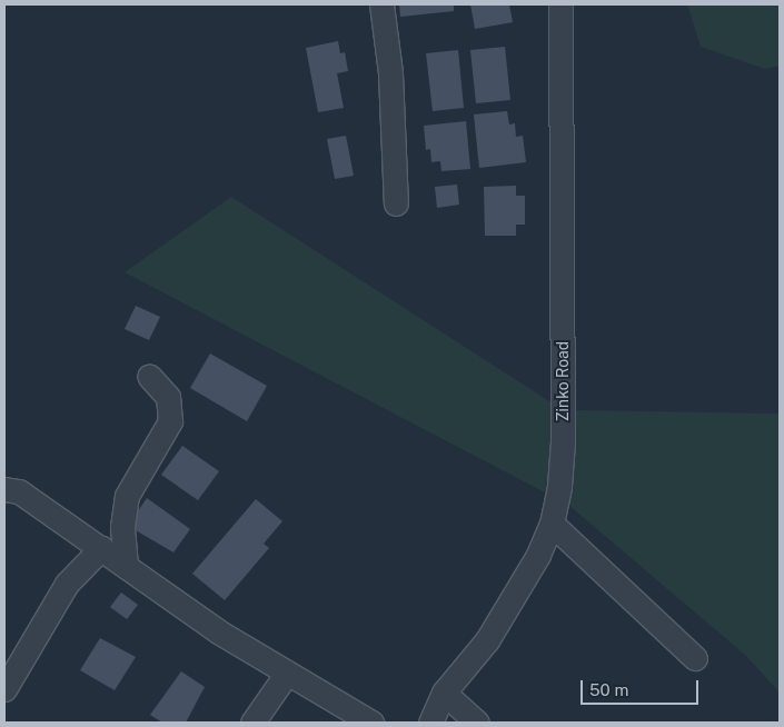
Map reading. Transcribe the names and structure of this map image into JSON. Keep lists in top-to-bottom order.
{
  "streets": {
    "street": ["Zinko Road"]
  },
  "scale_bar": "50 m"
}
